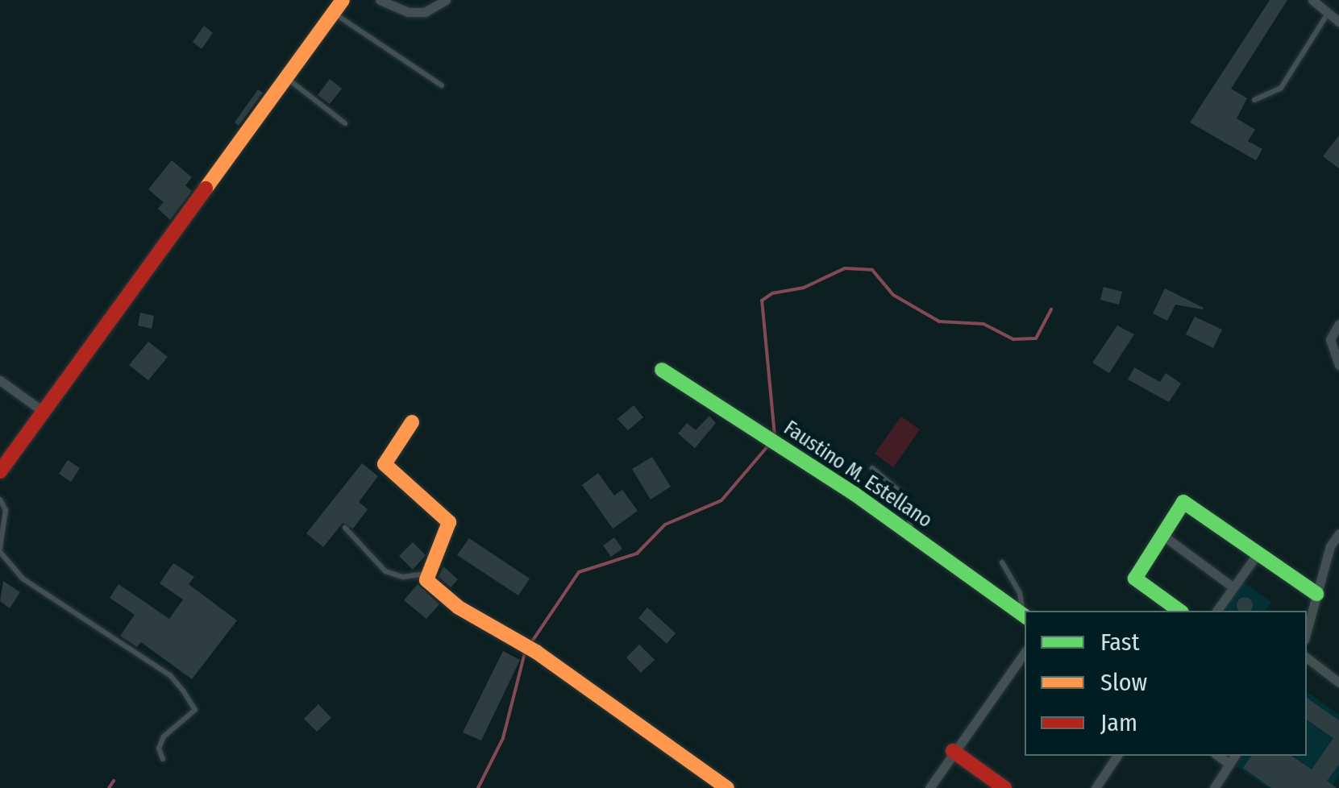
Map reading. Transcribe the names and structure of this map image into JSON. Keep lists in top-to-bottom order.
{
  "streets": {
    "street": ["Faustino M. Estellano"]
  },
  "legend": ["Fast", "Slow", "Jam"]
}
